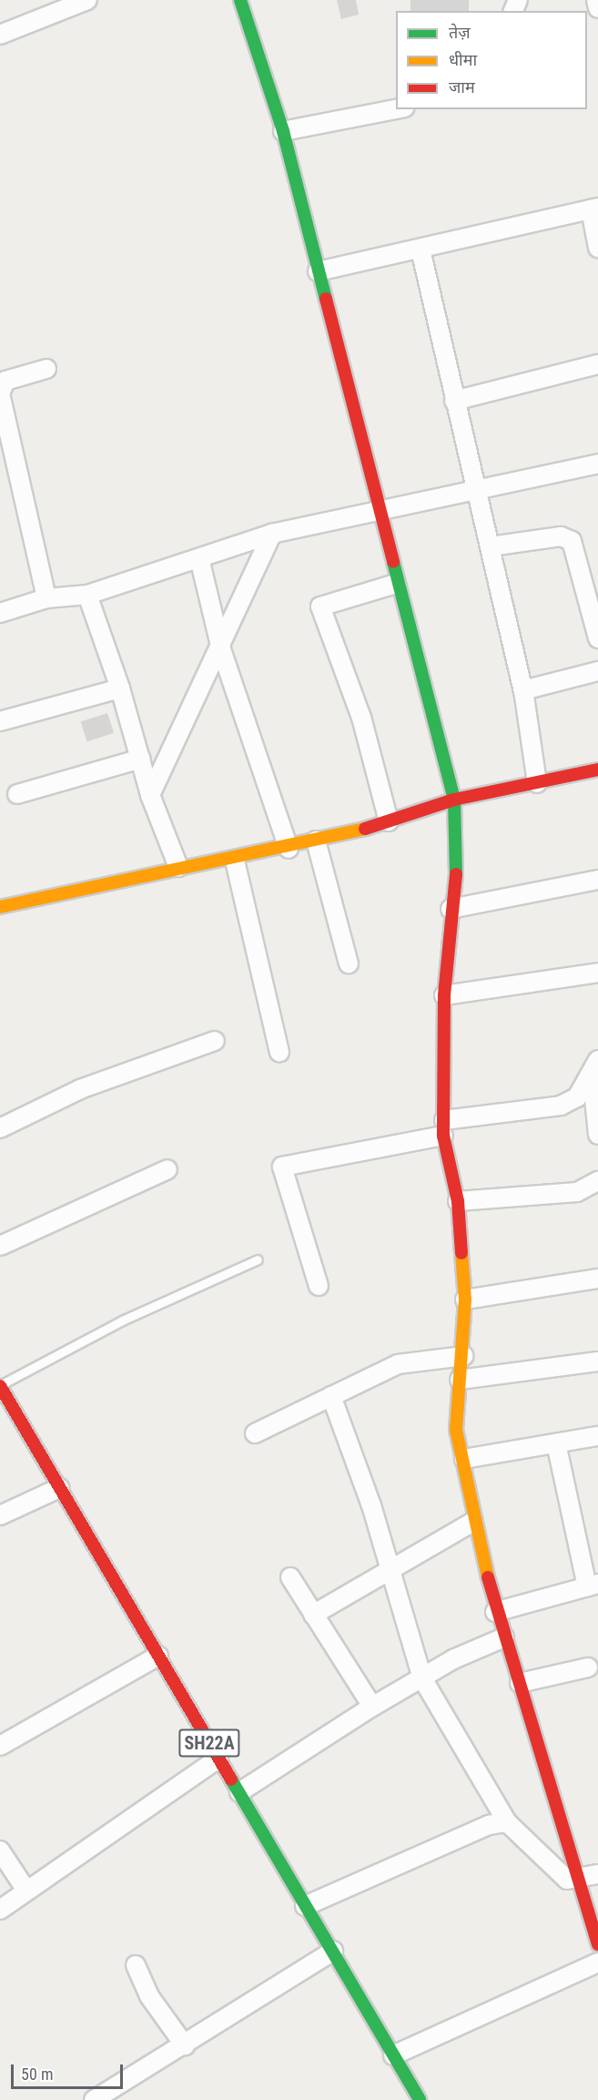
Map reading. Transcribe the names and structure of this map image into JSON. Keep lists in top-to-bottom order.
{
  "streets": {
    "street": ["SH22A"]
  },
  "legend": ["तेज़", "धीमा", "जाम"],
  "scale_bar": "50 m"
}
